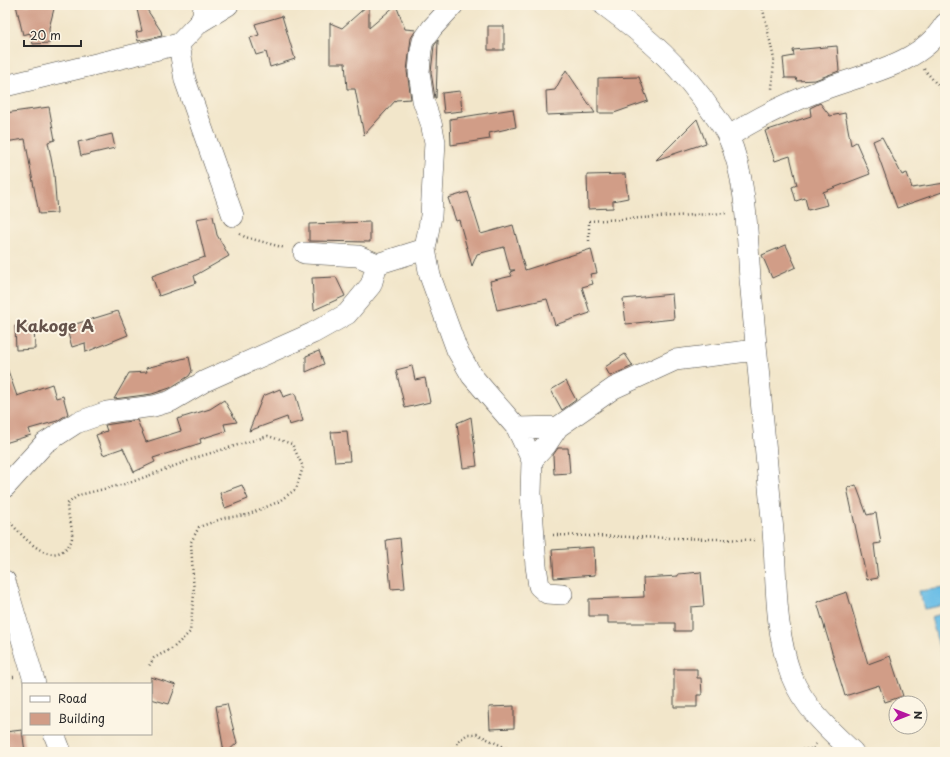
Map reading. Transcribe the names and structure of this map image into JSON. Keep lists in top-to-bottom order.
{
  "districts": ["Kakoge A"],
  "legend": ["Road", "Building"],
  "scale_bar": "20 m",
  "north": "right"
}
